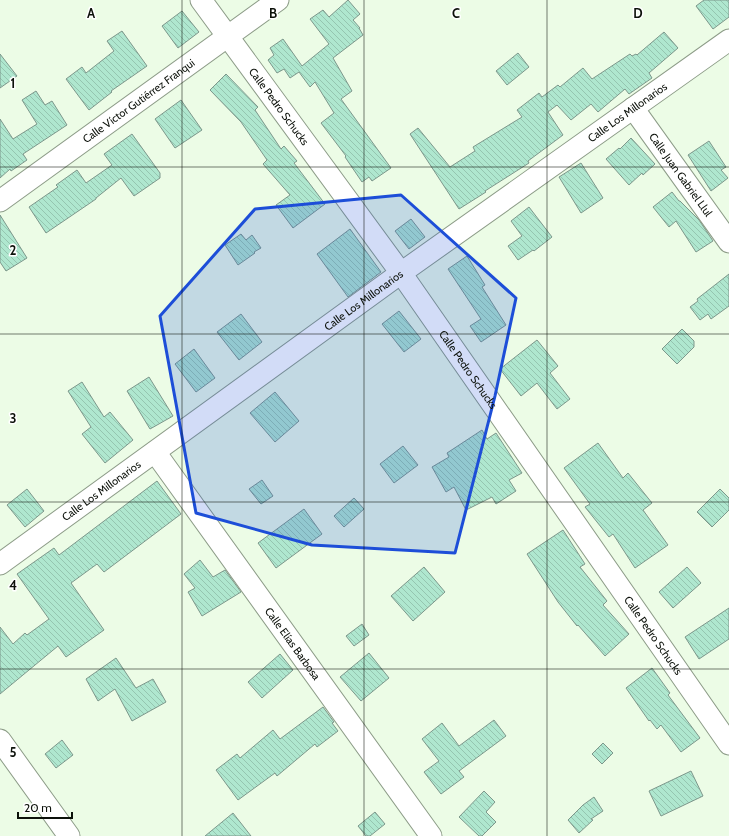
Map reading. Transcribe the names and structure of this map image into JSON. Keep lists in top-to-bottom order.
{
  "streets": {
    "street": [
      "Calle Víctor Gutiérrez Franqui",
      "Calle Pedro Schucks",
      "Calle Los Millonarios",
      "Calle Juan Gabriel Llul",
      "Calle Elías Barbosa"
    ]
  },
  "crossings": [
    ["Calle Víctor Gutiérrez Franqui", "Calle Pedro Schucks"],
    ["Calle Pedro Schucks", "Calle Los Millonarios"],
    ["Calle Los Millonarios", "Calle Juan Gabriel Llul"],
    ["Calle Los Millonarios", "Calle Elías Barbosa"]
  ],
  "scale_bar": "20 m",
  "grid": {
    "columns": [
      "A",
      "B",
      "C",
      "D"
    ],
    "rows": [
      "1",
      "2",
      "3",
      "4",
      "5"
    ]
  }
}
